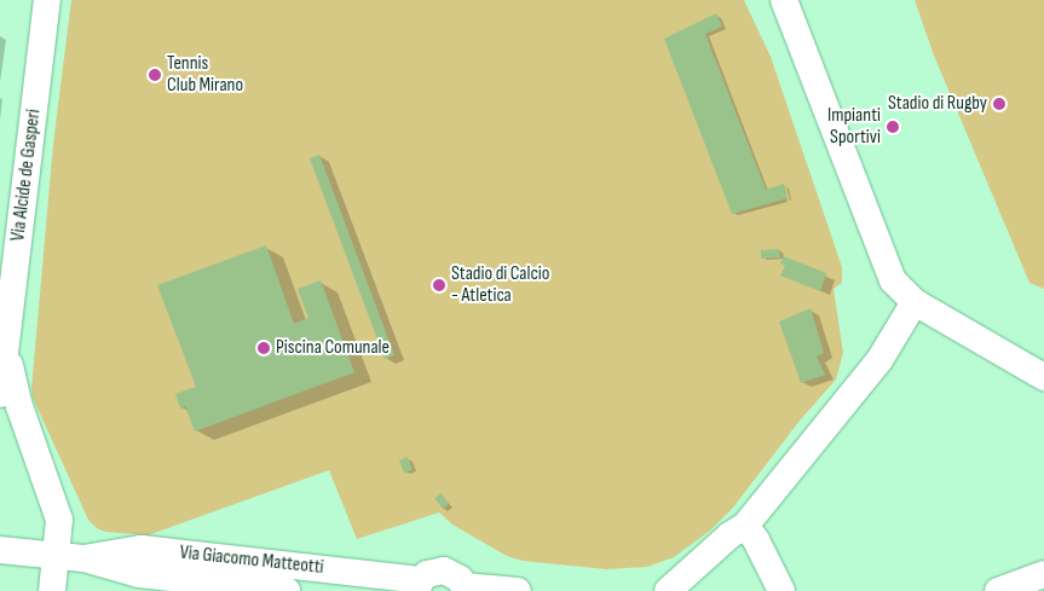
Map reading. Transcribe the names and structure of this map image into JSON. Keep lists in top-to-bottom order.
{
  "streets": {
    "street": ["Via Alcide de Gasperi", "Via Giacomo Matteotti"]
  },
  "crossings": [
    ["Via Alcide de Gasperi", "Via Giacomo Matteotti"]
  ],
  "places": [
    "Tennis Club Mirano",
    "Stadio di Rugby",
    "Impianti Sportivi",
    "Stadio di Calcio - Atletica",
    "Piscina Comunale"
  ]
}
